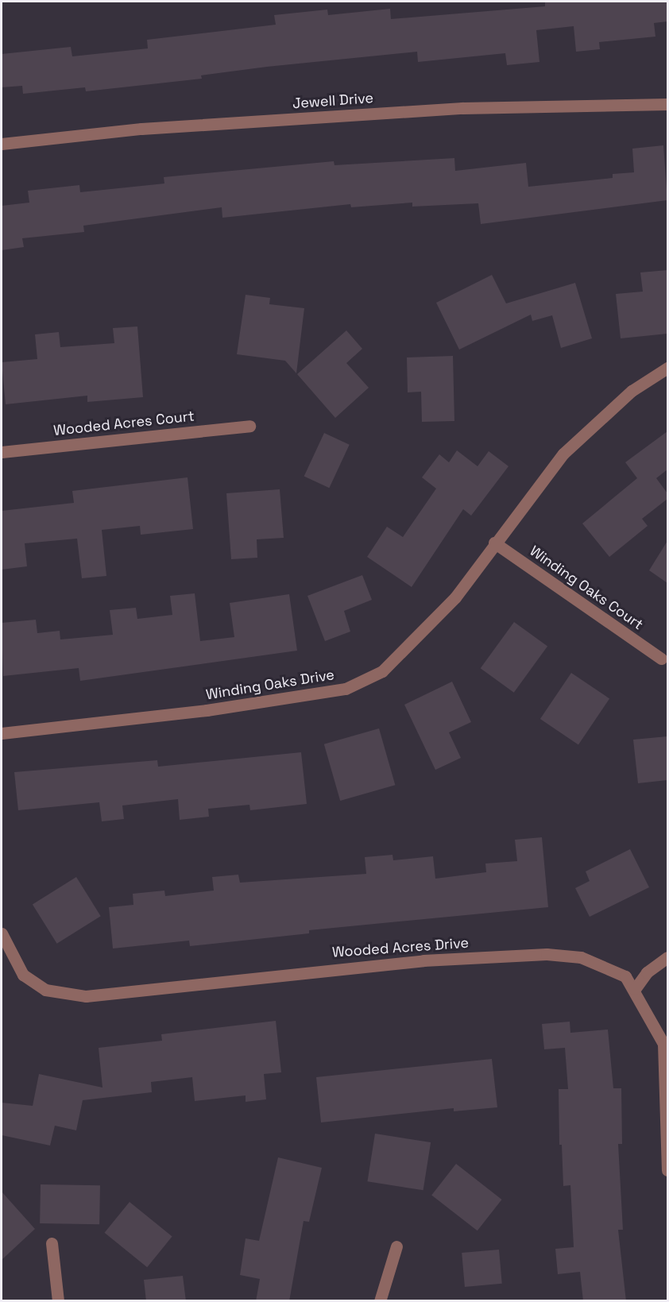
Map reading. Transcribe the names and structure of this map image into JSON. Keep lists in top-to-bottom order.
{
  "streets": {
    "street": [
      "Jewell Drive",
      "Wooded Acres Court",
      "Winding Oaks Court",
      "Winding Oaks Drive",
      "Wooded Acres Drive"
    ]
  },
  "crossings": [
    ["Winding Oaks Court", "Winding Oaks Drive"]
  ]
}
